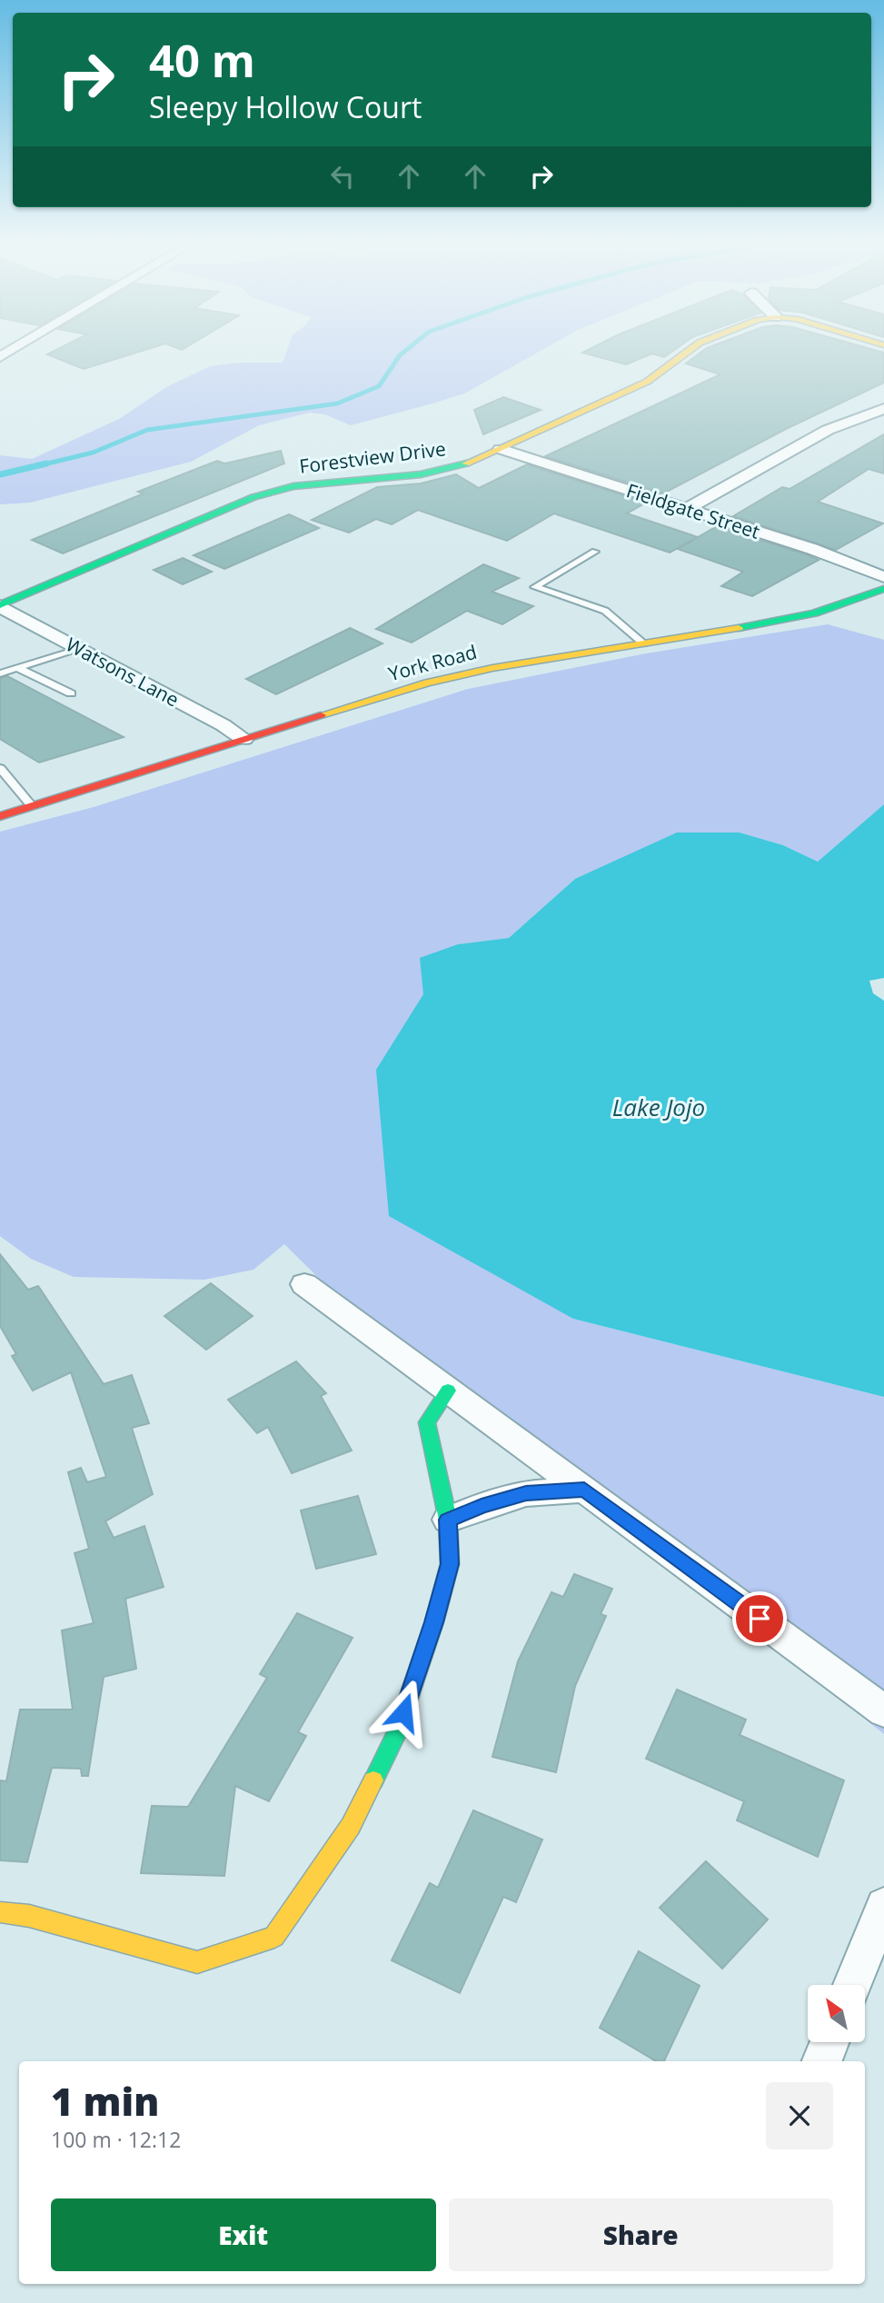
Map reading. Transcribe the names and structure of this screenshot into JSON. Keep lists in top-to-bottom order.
{
  "streets": {
    "street": [
      "Forestview Drive",
      "Fieldgate Street",
      "York Road",
      "Watsons Lane"
    ]
  },
  "crossings": [
    ["Forestview Drive", "Fieldgate Street"],
    ["Forestview Drive", "Watsons Lane"],
    ["York Road", "Watsons Lane"]
  ],
  "water": ["Lake Jojo"],
  "north": "top left",
  "page": {
    "turn": ["40 m", "Sleepy Hollow Court"],
    "heading": ["1 min", "100 m · 12:12"],
    "buttons": ["Exit", "Share"]
  }
}
